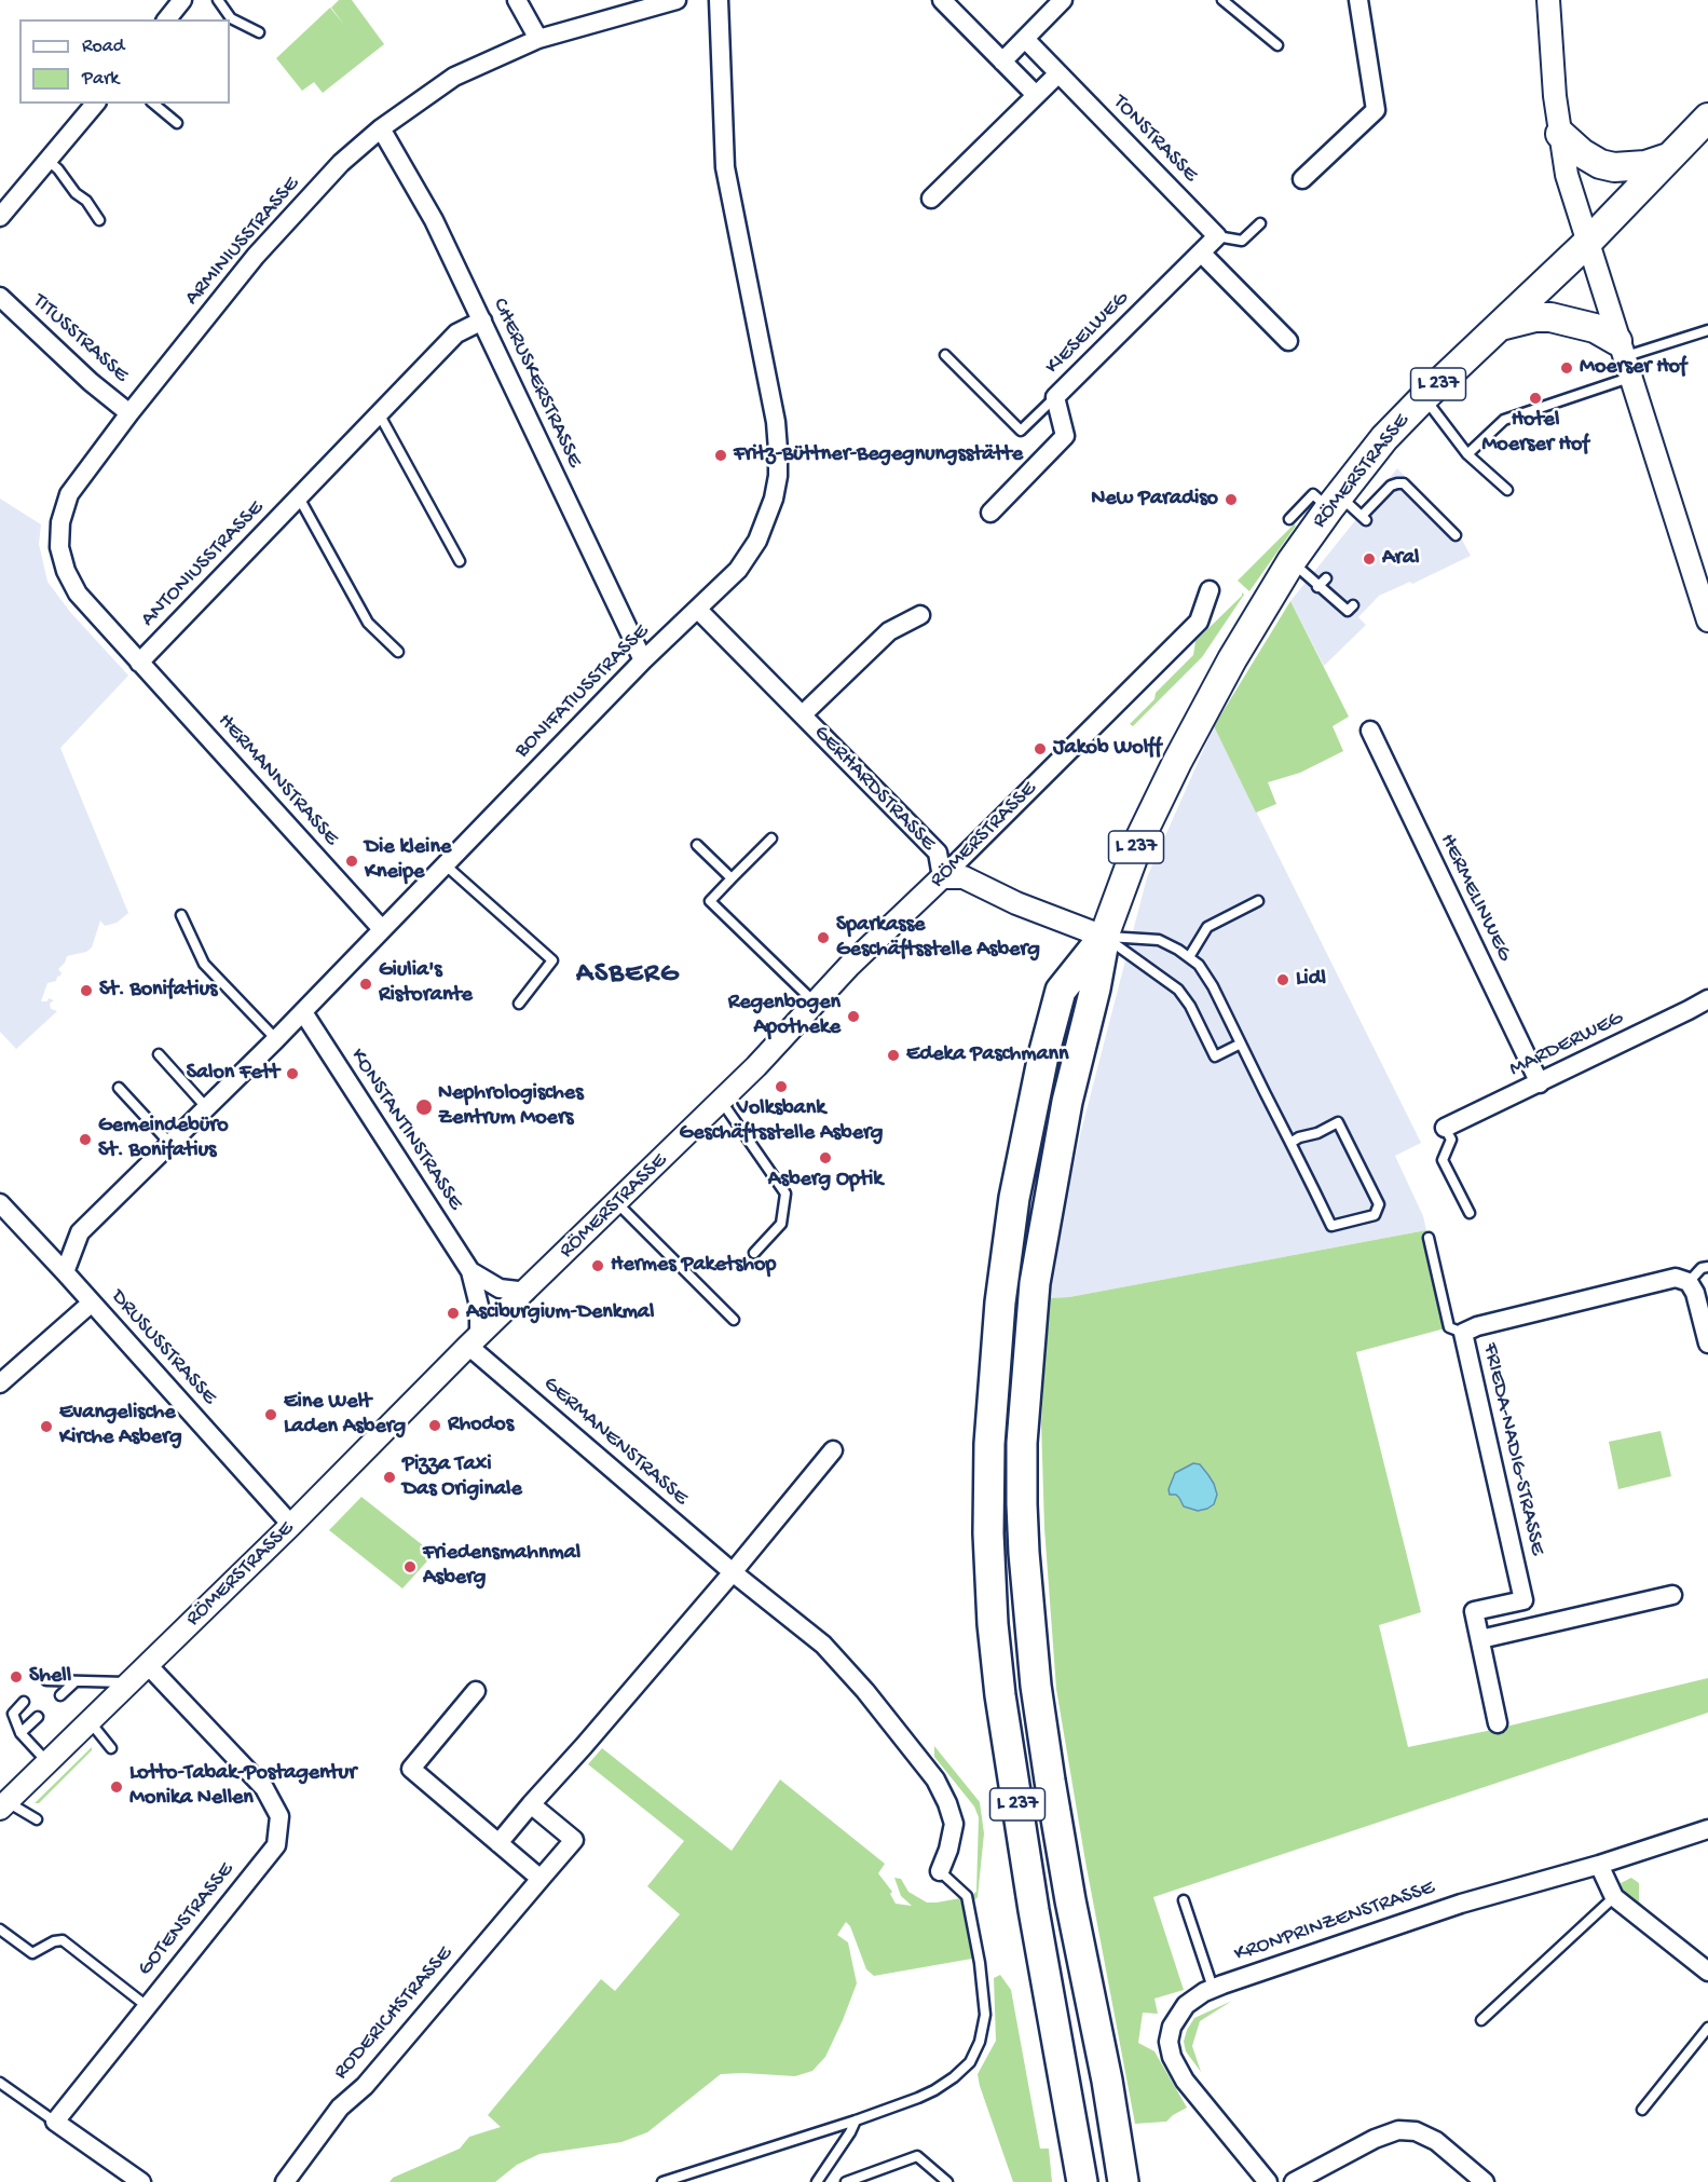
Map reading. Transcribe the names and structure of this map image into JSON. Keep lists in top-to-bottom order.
{
  "streets": {
    "highway": ["L 237"],
    "main road": ["RÖMERSTRASSE"],
    "street": [
      "TONSTRASSE",
      "ARMINIUSSTRASSE",
      "KIESELWEG",
      "TITUSSTRASSE",
      "CHERUSKERSTRASSE",
      "ANTONIUSSTRASSE",
      "BONIFATIUSSTRASSE",
      "HERMANNSTRASSE",
      "GERHARDSTRASSE",
      "HERMELINWEG",
      "MARDERWEG",
      "KONSTANTINSTRASSE",
      "DRUSUSSTRASSE",
      "GERMANENSTRASSE",
      "FRIEDA-NADIG-STRASSE",
      "GOTENSTRASSE",
      "KRONPRINZENSTRASSE",
      "RODERICHSTRASSE"
    ]
  },
  "crossings": [
    ["TONSTRASSE", "KIESELWEG"],
    ["ARMINIUSSTRASSE", "TITUSSTRASSE"],
    ["ARMINIUSSTRASSE", "CHERUSKERSTRASSE"],
    ["ARMINIUSSTRASSE", "ANTONIUSSTRASSE"],
    ["ARMINIUSSTRASSE", "HERMANNSTRASSE"],
    ["CHERUSKERSTRASSE", "ANTONIUSSTRASSE"],
    ["CHERUSKERSTRASSE", "BONIFATIUSSTRASSE"],
    ["L 237", "RÖMERSTRASSE"],
    ["L 237", "GERHARDSTRASSE"],
    ["RÖMERSTRASSE", "GERHARDSTRASSE"],
    ["RÖMERSTRASSE", "KONSTANTINSTRASSE"],
    ["RÖMERSTRASSE", "DRUSUSSTRASSE"],
    ["RÖMERSTRASSE", "GERMANENSTRASSE"],
    ["RÖMERSTRASSE", "GOTENSTRASSE"],
    ["ANTONIUSSTRASSE", "HERMANNSTRASSE"],
    ["BONIFATIUSSTRASSE", "HERMANNSTRASSE"],
    ["BONIFATIUSSTRASSE", "GERHARDSTRASSE"],
    ["BONIFATIUSSTRASSE", "KONSTANTINSTRASSE"],
    ["BONIFATIUSSTRASSE", "DRUSUSSTRASSE"],
    ["HERMELINWEG", "MARDERWEG"],
    ["KONSTANTINSTRASSE", "GERMANENSTRASSE"]
  ],
  "districts": ["ASBERG"],
  "places": [
    "Moerser Hof",
    "Hotel Moerser Hof",
    "Fritz-Büttner-Begegnungsstätte",
    "New Paradiso",
    "Aral",
    "Jakob Wolff",
    "Die kleine Kneipe",
    "Sparkasse Geschäftsstelle Asberg",
    "Lidl",
    "Giulia's Ristorante",
    "St. Bonifatius",
    "Regenbogen Apotheke",
    "Edeka Paschmann",
    "Salon Fett",
    "Volksbank Geschäftsstelle Asberg",
    "Nephrologisches Zentrum Moers",
    "Gemeindebüro St. Bonifatius",
    "Asberg Optik",
    "Hermes Paketshop",
    "Asciburgium-Denkmal",
    "Eine Welt Laden Asberg",
    "Rhodos",
    "Evangelische Kirche Asberg",
    "Pizza Taxi Das Originale",
    "Friedensmahnmal Asberg",
    "Shell",
    "Lotto-Tabak-Postagentur Monika Nellen"
  ],
  "legend": ["Road", "Park"]
}
